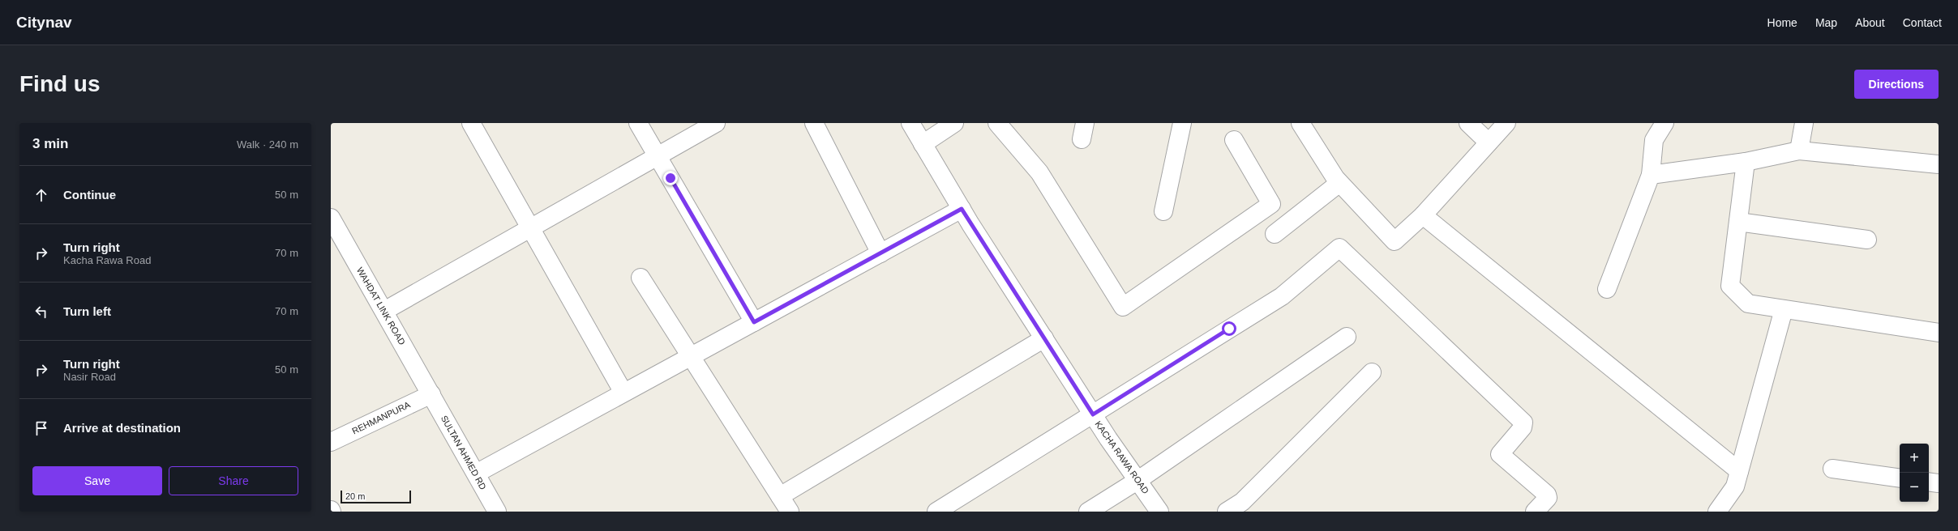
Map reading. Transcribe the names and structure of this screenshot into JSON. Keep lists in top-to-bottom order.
{
  "streets": {
    "street": [
      "WAHDAT LINK ROAD",
      "REHMANPURA",
      "SULTAN AHMED RD",
      "KACHA RAWA ROAD"
    ]
  },
  "crossings": [
    ["WAHDAT LINK ROAD", "REHMANPURA"],
    ["WAHDAT LINK ROAD", "SULTAN AHMED RD"],
    ["REHMANPURA", "SULTAN AHMED RD"]
  ],
  "scale_bar": "20 m",
  "page": {
    "header": "Citynav",
    "nav": [
      "Home",
      "Map",
      "About",
      "Contact"
    ],
    "buttons": [
      "Directions",
      ["Save", "Share"]
    ],
    "title": "Find us",
    "heading": ["3 min", "Walk · 240 m"],
    "list": [
      ["Continue", "50 m"],
      ["Turn right", "Kacha Rawa Road", "70 m"],
      ["Turn left", "70 m"],
      ["Turn right", "Nasir Road", "50 m"],
      "Arrive at destination"
    ],
    "map_buttons": ["+", "−"],
    "scale": "20 m"
  }
}
